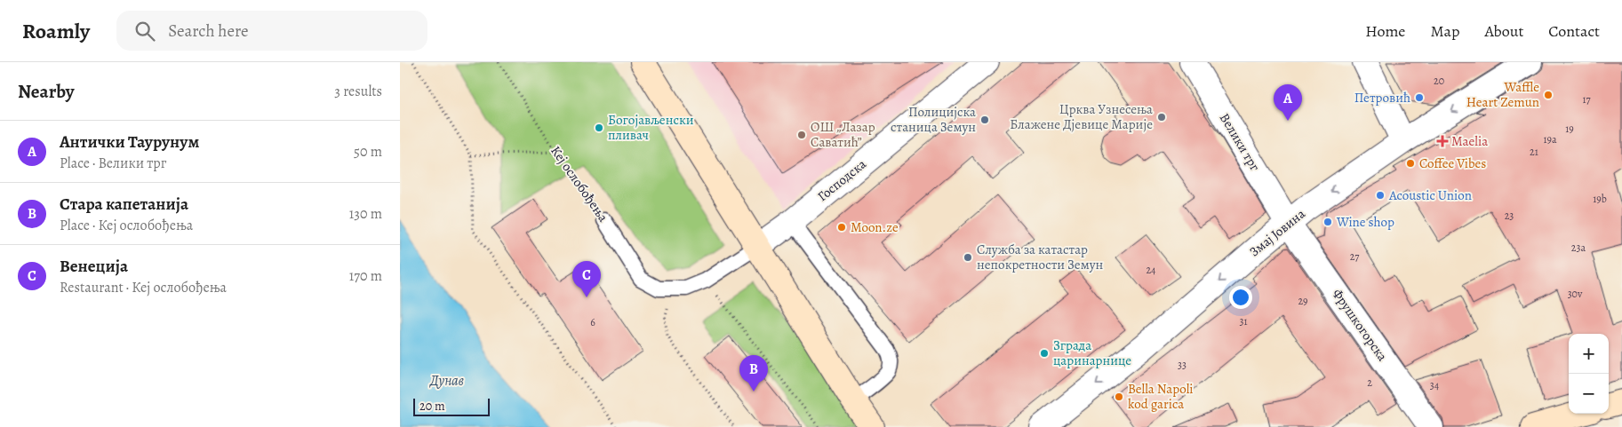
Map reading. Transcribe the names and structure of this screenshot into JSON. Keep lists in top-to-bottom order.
{
  "streets": {
    "street": [
      "Велики трг",
      "Господска",
      "Змај Јовина",
      "Фрушкогорска"
    ],
    "lane": ["Кеј ослобођења"]
  },
  "crossings": [
    ["Велики трг", "Змај Јовина"],
    ["Велики трг", "Фрушкогорска"],
    ["Господска", "Кеј ослобођења"],
    ["Змај Јовина", "Фрушкогорска"]
  ],
  "one_way": ["Змај Јовина"],
  "water": ["Дунав"],
  "places": {
    "other": [
      "Waffle Heart Zemun",
      "Петровић",
      "Црква Узнесења Блажене Дјевице Марије",
      "Полицијска станица Земун",
      "Богојављенски пливач",
      "ОШ „Лазар Саватић”",
      "Coffee Vibes",
      "Acoustic Union",
      "Wine shop",
      "Moon.ze",
      "Служба за катастар непокретности Земун",
      "Зграда царинарнице",
      "Bella Napoli kod garica"
    ],
    "health": ["Maelia"]
  },
  "house_numbers": [
    "20",
    "17",
    "19",
    "19a",
    "21",
    "19b",
    "23",
    "23a",
    "27",
    "24",
    "30v",
    "29",
    "31",
    "6",
    "33",
    "2",
    "34"
  ],
  "scale_bar": "20 m",
  "page": {
    "header": "Roamly",
    "search": "Search here",
    "nav": [
      "Home",
      "Map",
      "About",
      "Contact"
    ],
    "heading": ["Nearby", "3 results"],
    "pins": ["A", "C", "B"],
    "list": [
      {
        "mark": "A",
        "name": "Антички Таурунум",
        "note": "Place · Велики трг",
        "value": "50 m"
      },
      {
        "mark": "B",
        "name": "Стара капетанија",
        "note": "Place · Кеј ослобођења",
        "value": "130 m"
      },
      {
        "mark": "C",
        "name": "Венеција",
        "note": "Restaurant · Кеј ослобођења",
        "value": "170 m"
      }
    ],
    "map_buttons": ["+", "−"],
    "scale": "20 m"
  }
}
